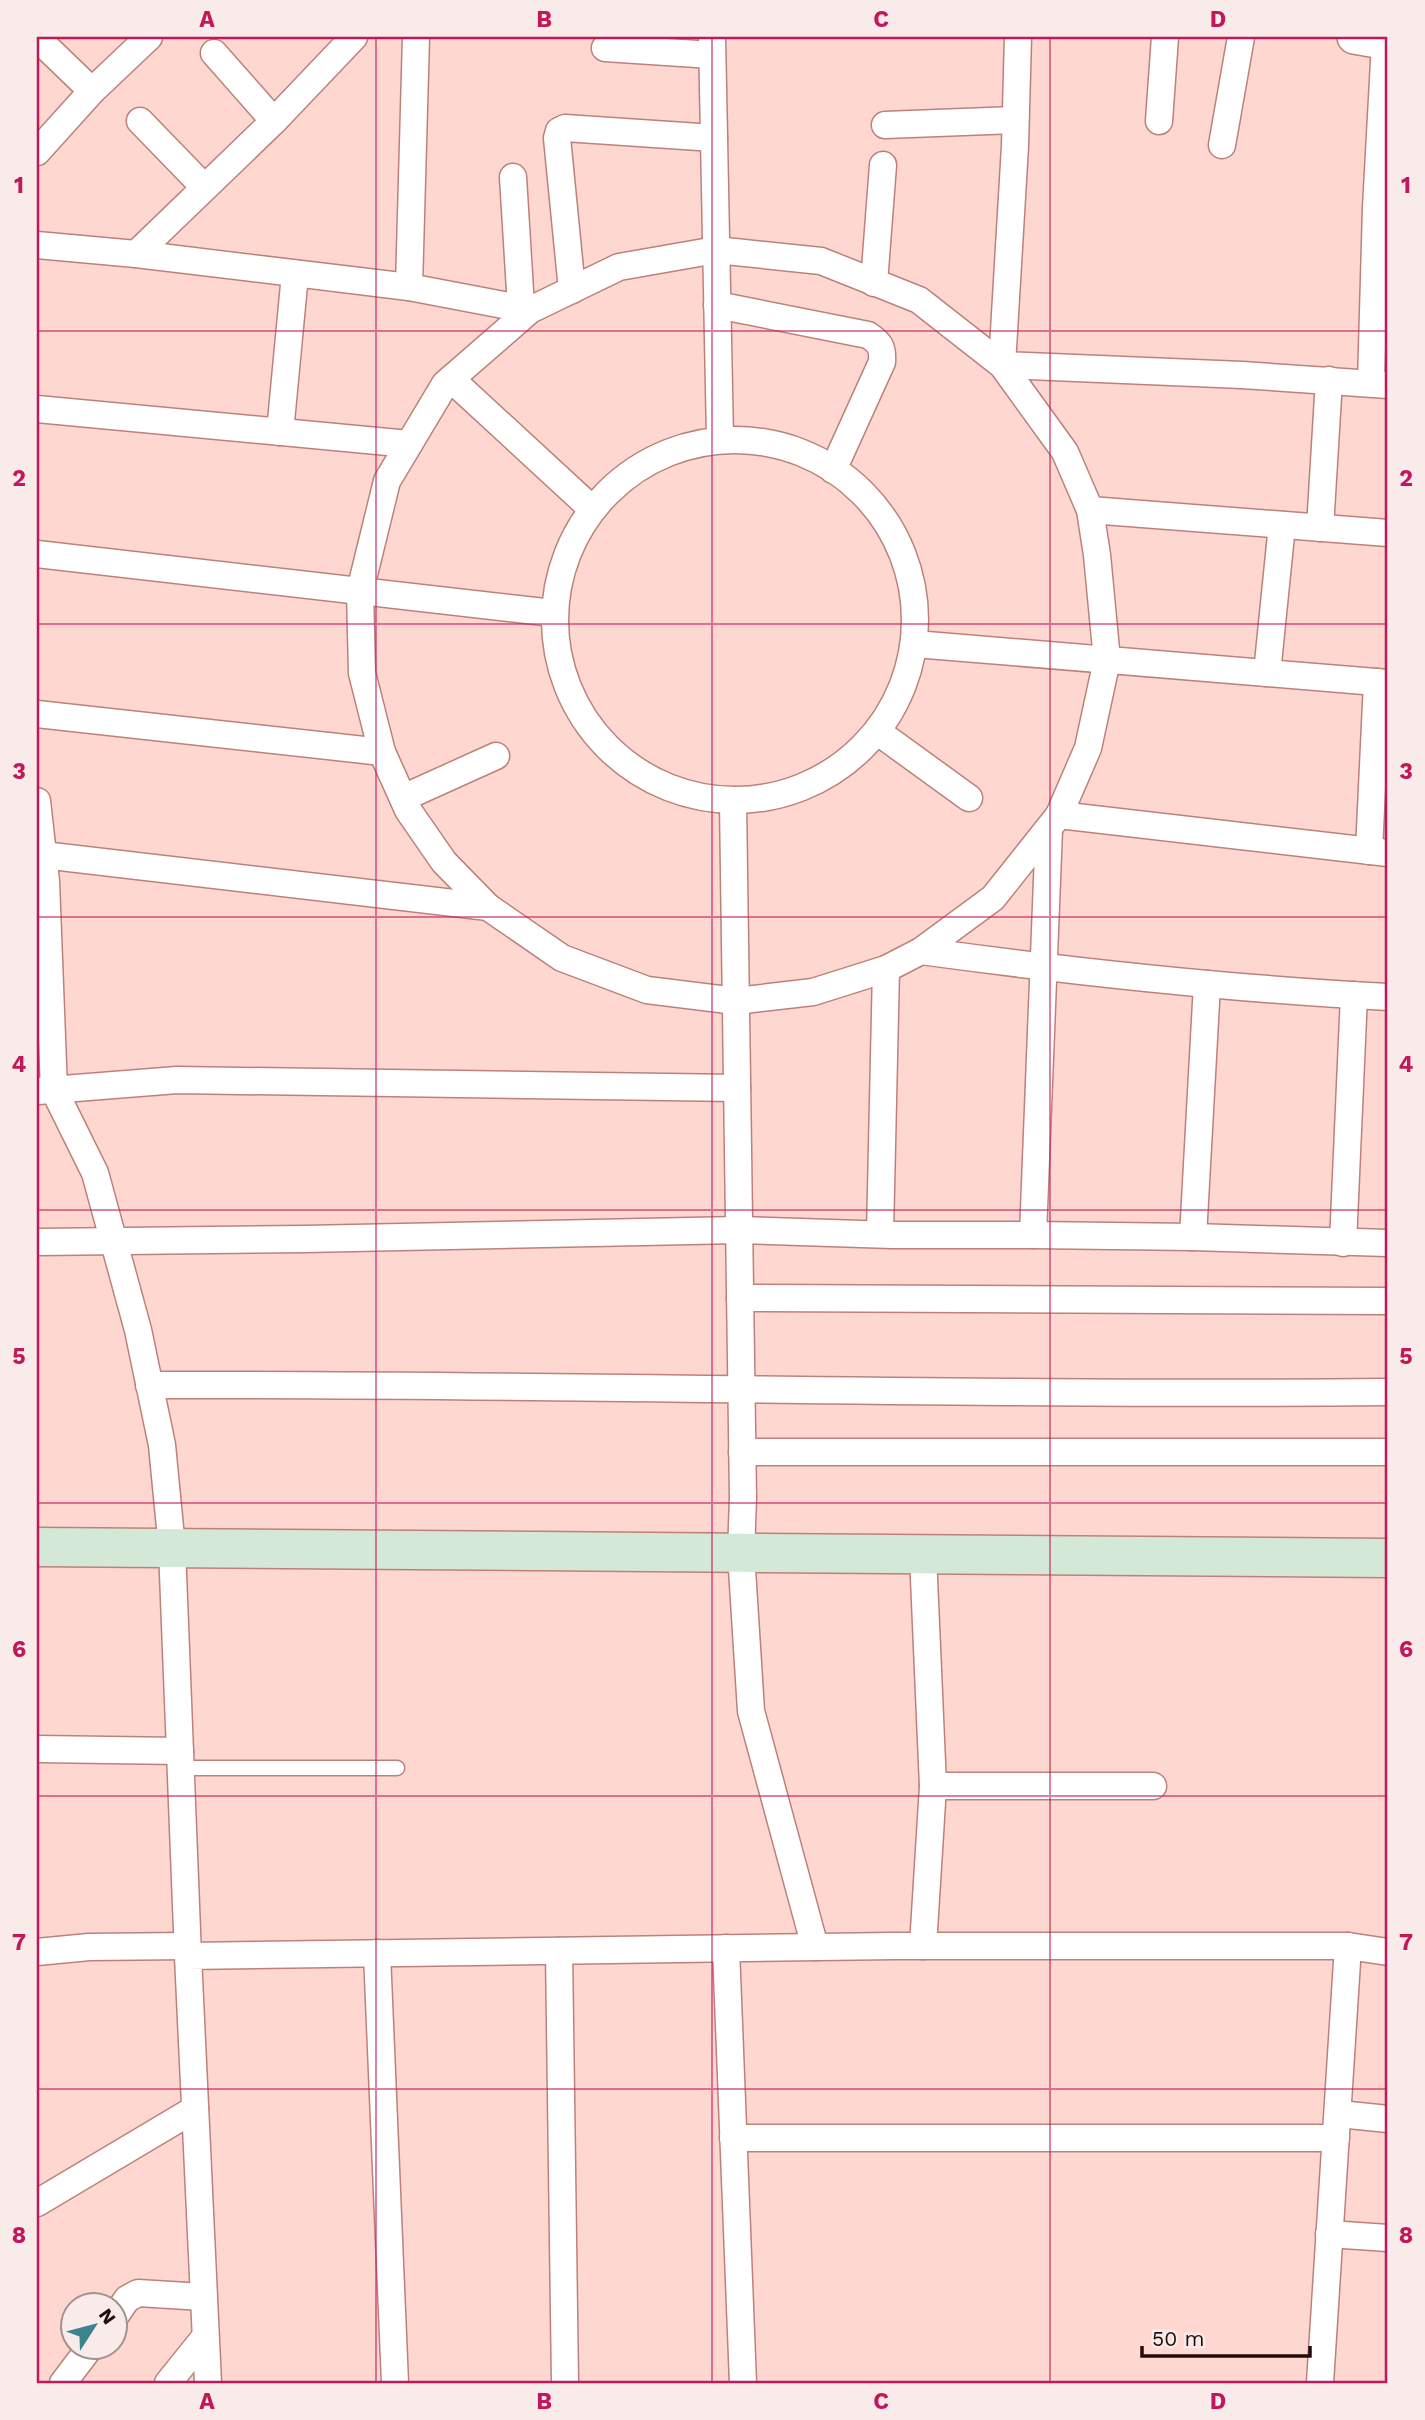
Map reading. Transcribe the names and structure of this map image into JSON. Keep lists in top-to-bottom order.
{
  "scale_bar": "50 m",
  "north": "top right",
  "grid": {
    "columns": [
      "A",
      "B",
      "C",
      "D"
    ],
    "rows": [
      "1",
      "2",
      "3",
      "4",
      "5",
      "6",
      "7",
      "8"
    ]
  }
}
